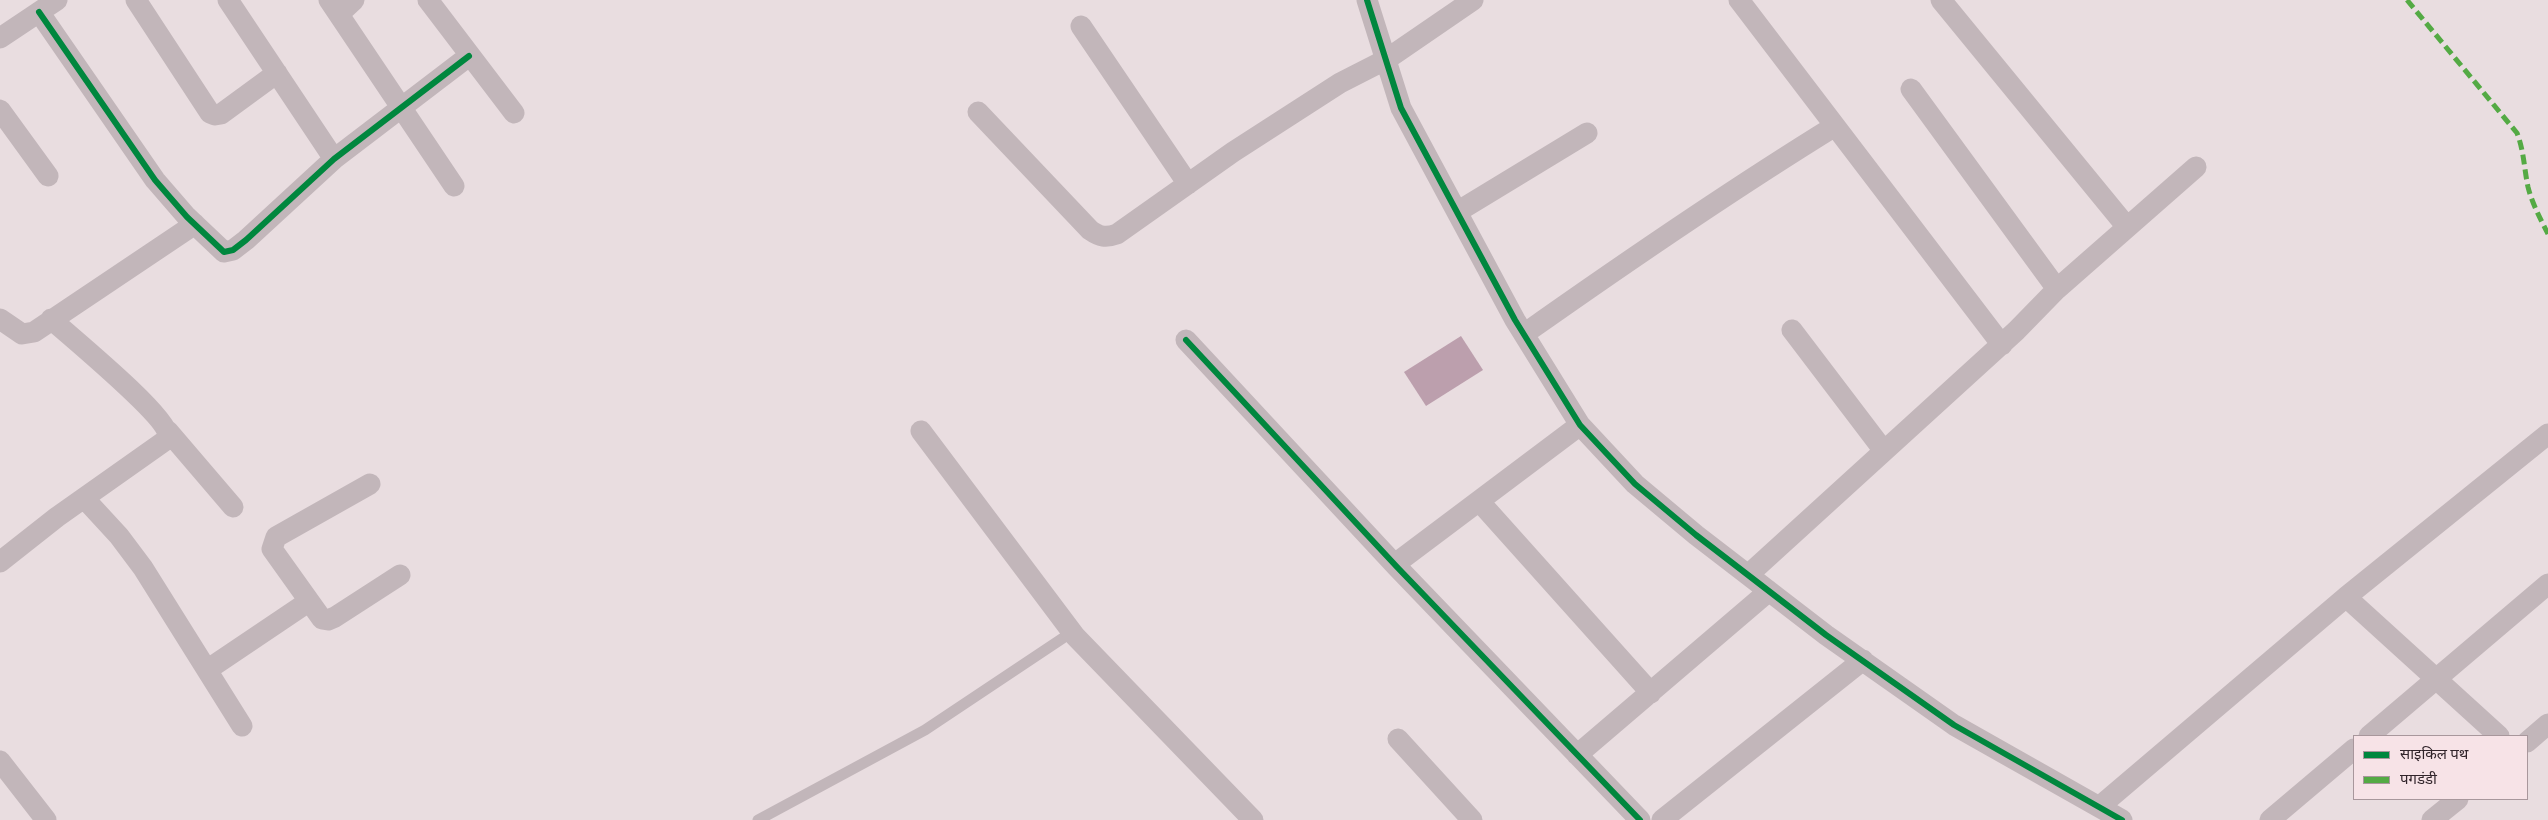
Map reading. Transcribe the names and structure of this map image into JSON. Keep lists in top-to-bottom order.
{
  "legend": ["साइकिल पथ", "पगडंडी"]
}
